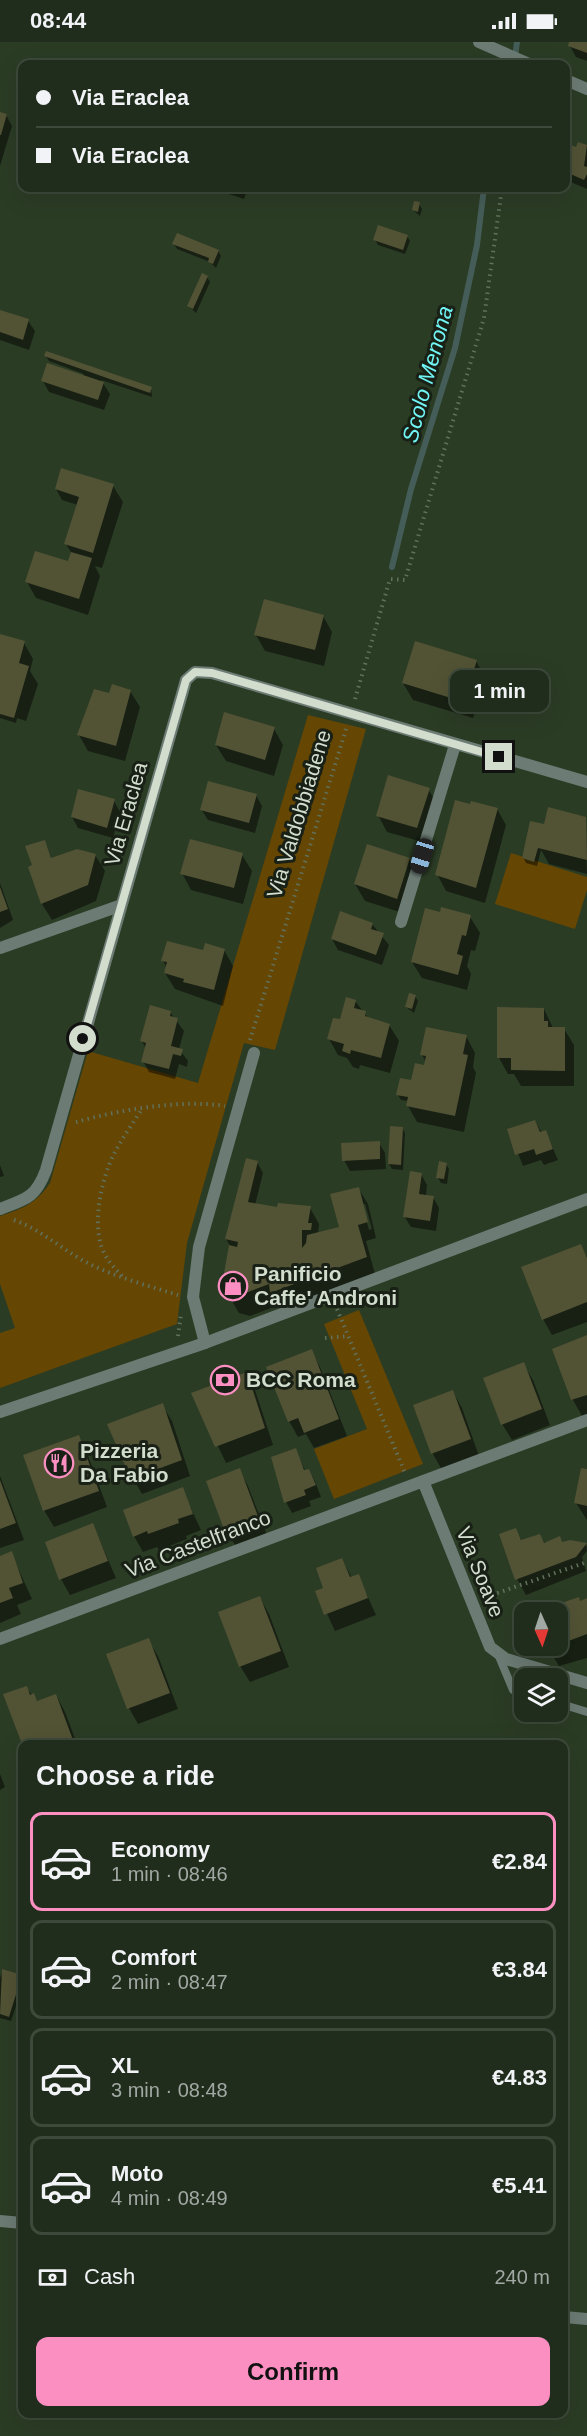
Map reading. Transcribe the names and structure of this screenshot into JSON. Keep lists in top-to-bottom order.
{
  "streets": {
    "street": ["Via Eraclea", "Via Castelfranco", "Via Soave"],
    "path": ["Via Valdobbiadene"]
  },
  "crossings": [
    ["Via Eraclea", "Via Valdobbiadene"],
    ["Via Castelfranco", "Via Soave"]
  ],
  "water": ["Scolo Menona"],
  "places": {
    "shop": ["Panificio Caffe' Androni"],
    "bank": ["BCC Roma"],
    "restaurant": ["Pizzeria Da Fabio"]
  },
  "north": "bottom",
  "page": {
    "status": "08:44",
    "banner": ["Via Eraclea", "Via Eraclea"],
    "bubble": "1 min",
    "heading": "Choose a ride",
    "list": [
      {
        "name": "Economy",
        "note": "1 min · 08:46",
        "value": "€2.84"
      },
      {
        "name": "Comfort",
        "note": "2 min · 08:47",
        "value": "€3.84"
      },
      {
        "name": "XL",
        "note": "3 min · 08:48",
        "value": "€4.83"
      },
      {
        "name": "Moto",
        "note": "4 min · 08:49",
        "value": "€5.41"
      }
    ],
    "pay": ["Cash", "240 m"],
    "buttons": "Confirm"
  }
}
